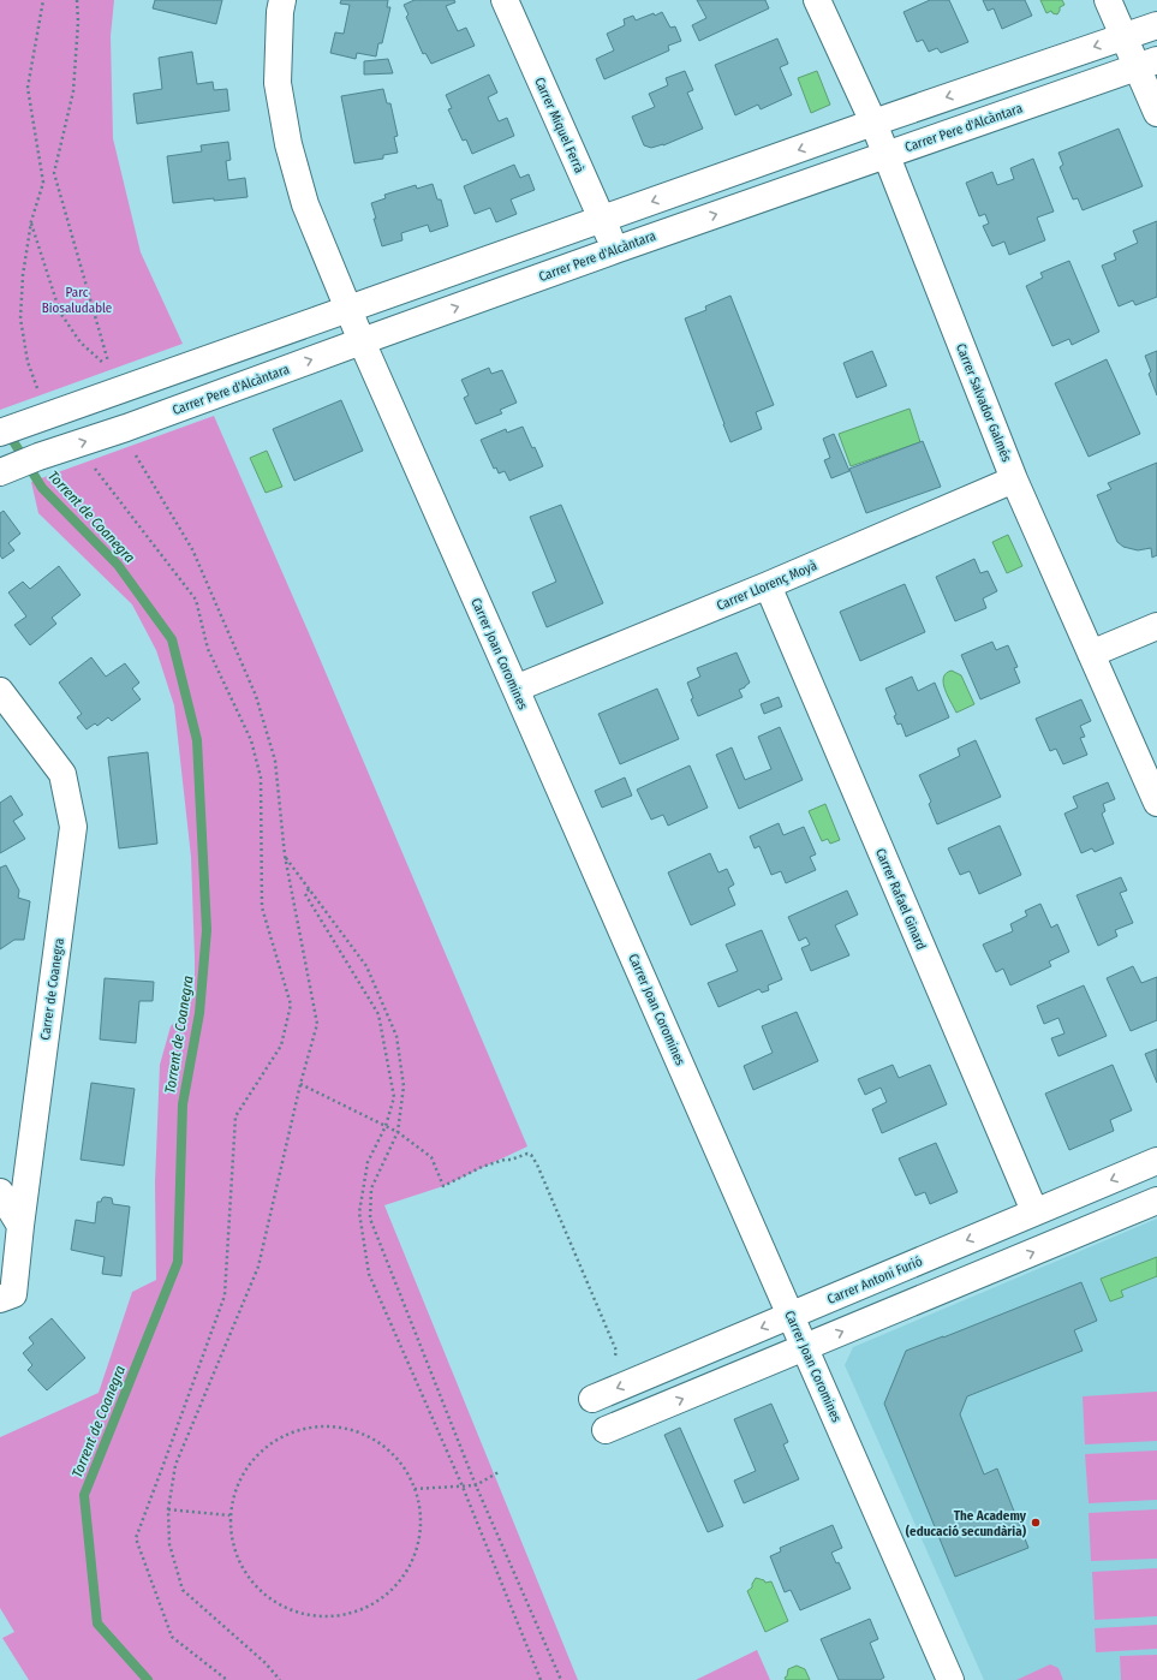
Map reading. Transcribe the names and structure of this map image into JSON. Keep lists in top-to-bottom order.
{
  "streets": {
    "street": [
      "Carrer Miquel Ferrà",
      "Carrer Pere d'Alcàntara",
      "Carrer Salvador Galmés",
      "Carrer Llorenç Moyà",
      "Carrer Joan Coromines",
      "Carrer Rafael Ginard",
      "Carrer de Coanegra",
      "Carrer Antoni Furió"
    ]
  },
  "crossings": [
    ["Carrer Miquel Ferrà", "Carrer Pere d'Alcàntara"],
    ["Carrer Pere d'Alcàntara", "Carrer Salvador Galmés"],
    ["Carrer Pere d'Alcàntara", "Carrer Joan Coromines"],
    ["Carrer Salvador Galmés", "Carrer Llorenç Moyà"],
    ["Carrer Llorenç Moyà", "Carrer Joan Coromines"],
    ["Carrer Llorenç Moyà", "Carrer Rafael Ginard"],
    ["Carrer Joan Coromines", "Carrer Antoni Furió"],
    ["Carrer Rafael Ginard", "Carrer Antoni Furió"]
  ],
  "water": ["Torrent de Coanegra"],
  "parks": ["Parc Biosaludable"],
  "places": ["The Academy (educació secundària)"]
}
